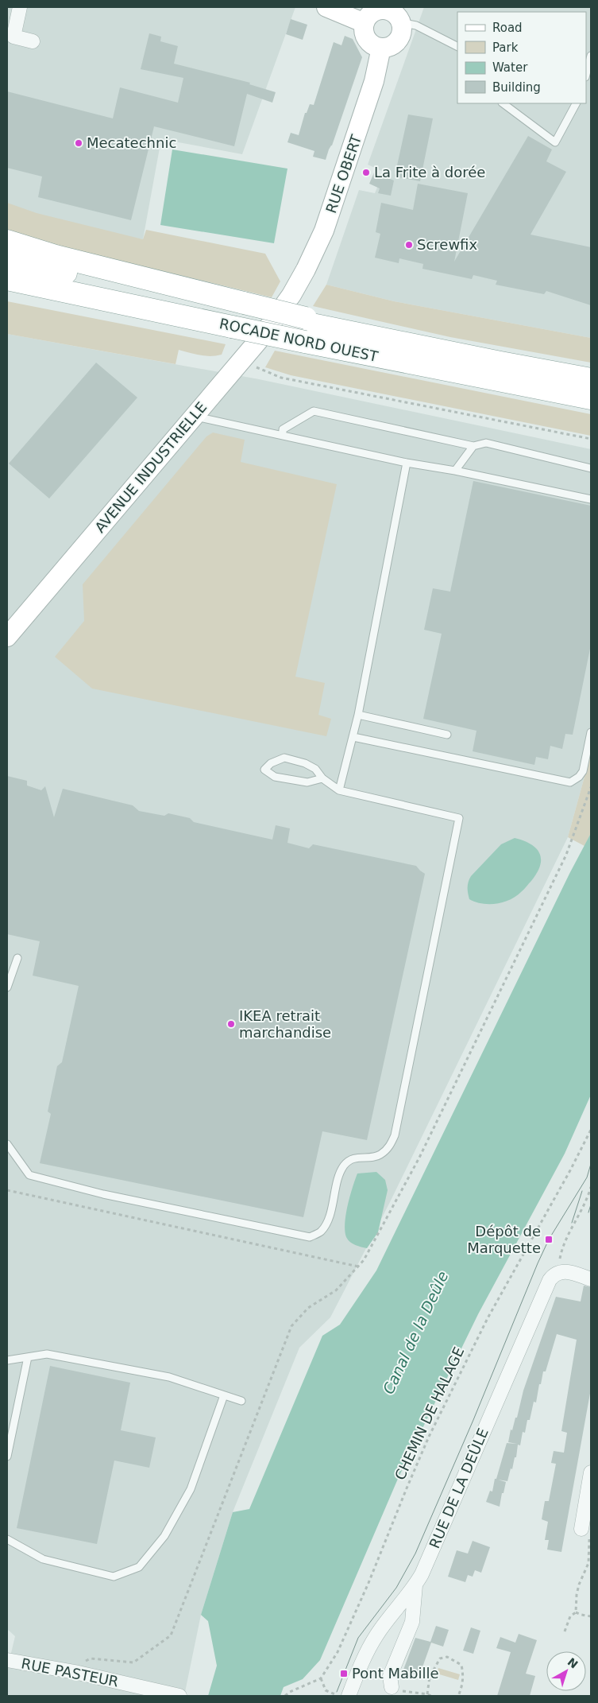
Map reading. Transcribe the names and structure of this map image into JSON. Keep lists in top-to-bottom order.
{
  "streets": {
    "highway": ["ROCADE NORD OUEST"],
    "street": [
      "RUE OBERT",
      "AVENUE INDUSTRIELLE",
      "RUE DE LA DEÛLE",
      "RUE PASTEUR"
    ],
    "path": ["CHEMIN DE HALAGE"]
  },
  "crossings": [
    ["RUE OBERT", "AVENUE INDUSTRIELLE"]
  ],
  "water": ["Canal de la Deûle"],
  "places": {
    "other": [
      "Mecatechnic",
      "La Frite à dorée",
      "Screwfix",
      "IKEA retrait marchandise"
    ],
    "transit": ["Dépôt de Marquette", "Pont Mabille"]
  },
  "legend": [
    "Road",
    "Park",
    "Water",
    "Building"
  ],
  "north": "top right"
}
